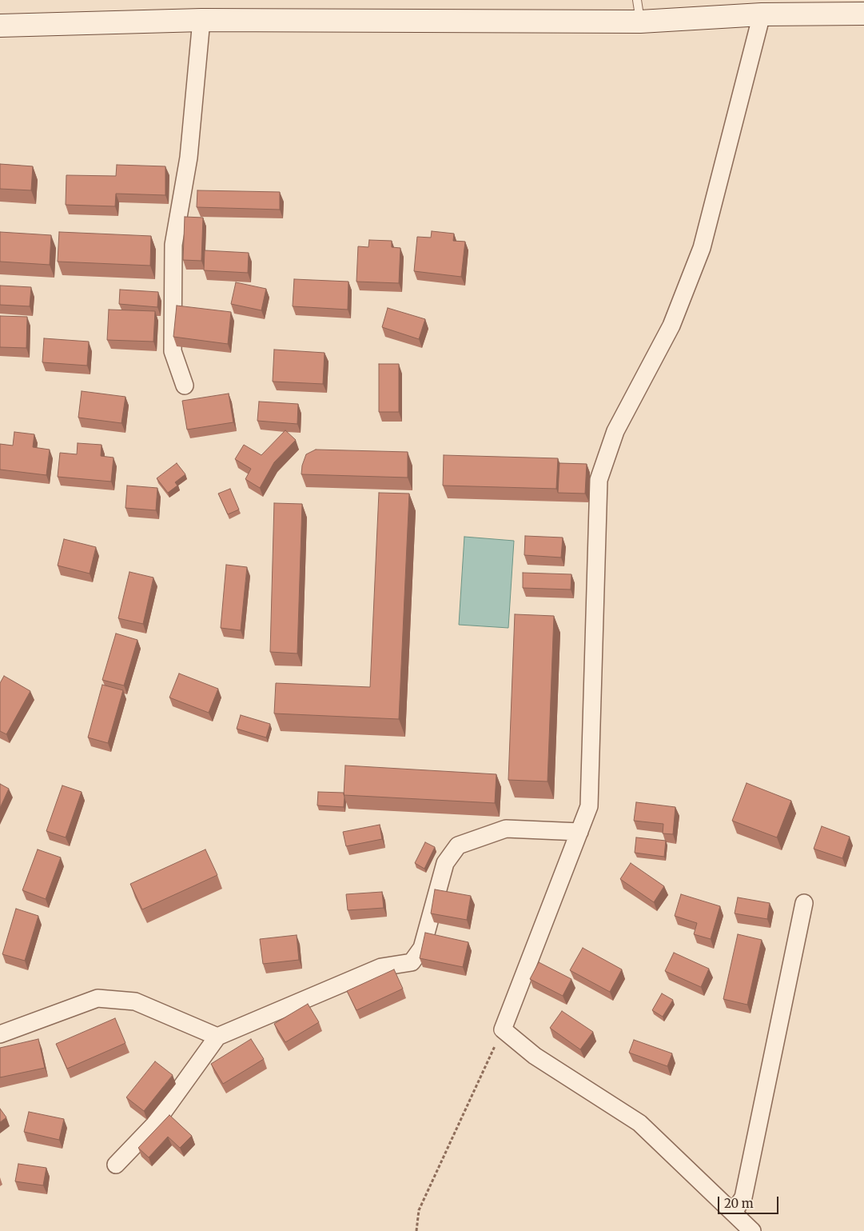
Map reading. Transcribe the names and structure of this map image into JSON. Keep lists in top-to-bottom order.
{
  "scale_bar": "20 m"
}
